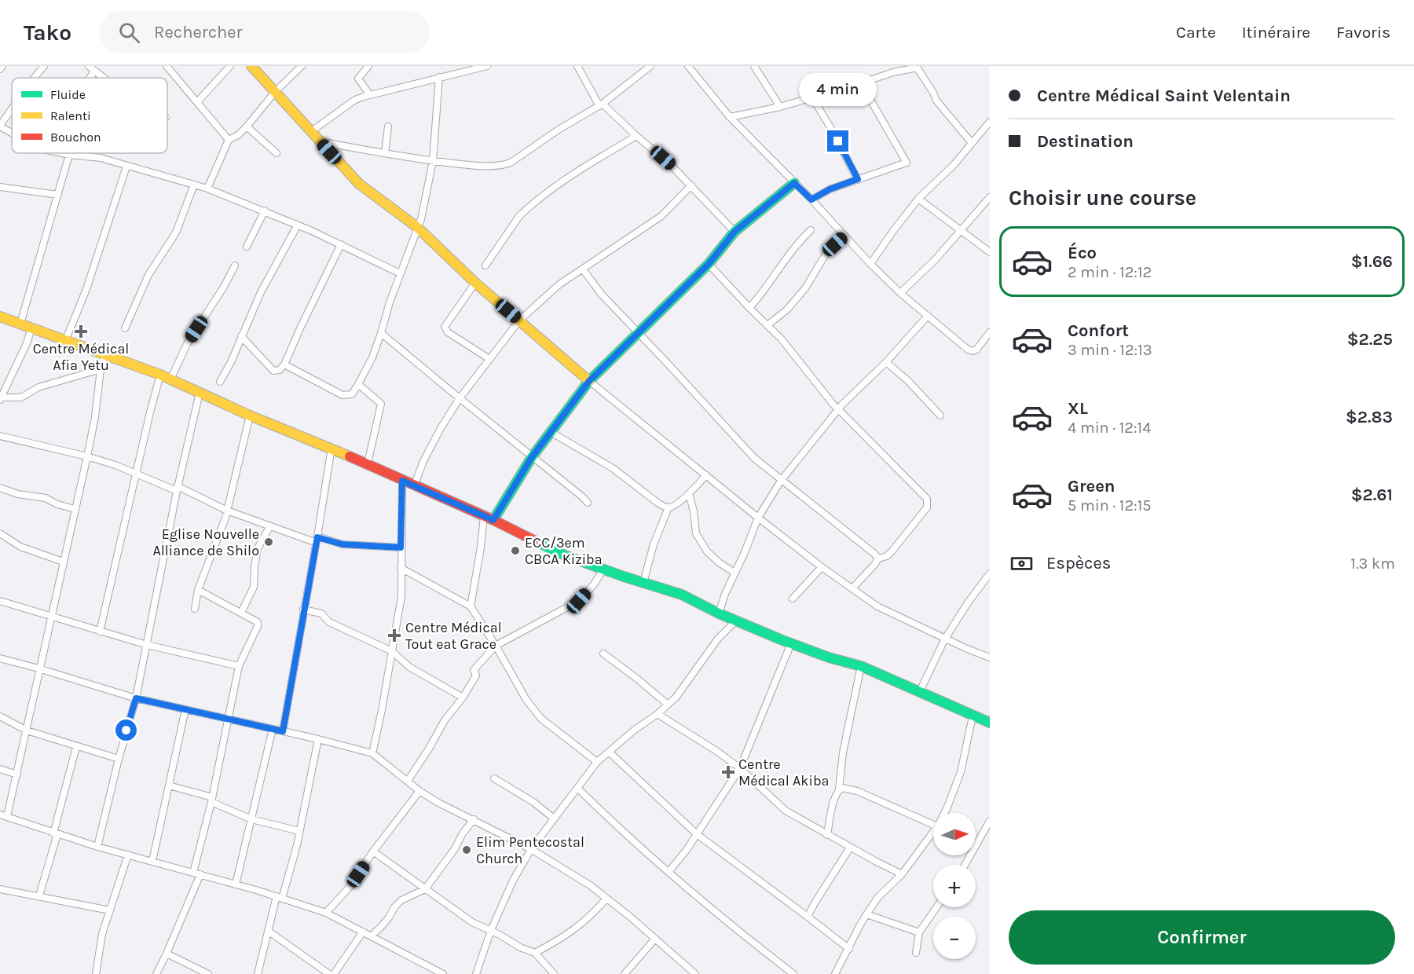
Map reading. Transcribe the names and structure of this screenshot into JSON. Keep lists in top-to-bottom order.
{
  "places": {
    "health": ["Centre Médical Afia Yetu", "Centre Médical Tout eat Grace", "Centre Médical Akiba"],
    "other": ["Eglise Nouvelle Alliance de Shilo", "ECC/3em CBCA Kiziba", "Elim Pentecostal Church"]
  },
  "legend": ["Fluide", "Ralenti", "Bouchon"],
  "north": "right",
  "page": {
    "header": "Tako",
    "search": "Rechercher",
    "nav": ["Carte", "Itinéraire", "Favoris"],
    "banner": ["Centre Médical Saint Velentain", "Destination"],
    "bubble": "4 min",
    "heading": "Choisir une course",
    "list": [
      {
        "name": "Éco",
        "note": "2 min · 12:12",
        "value": "$1.66"
      },
      {
        "name": "Confort",
        "note": "3 min · 12:13",
        "value": "$2.25"
      },
      {
        "name": "XL",
        "note": "4 min · 12:14",
        "value": "$2.83"
      },
      {
        "name": "Green",
        "note": "5 min · 12:15",
        "value": "$2.61"
      }
    ],
    "pay": ["Espèces", "1.3 km"],
    "map_buttons": ["+", "−"],
    "buttons": "Confirmer"
  }
}
